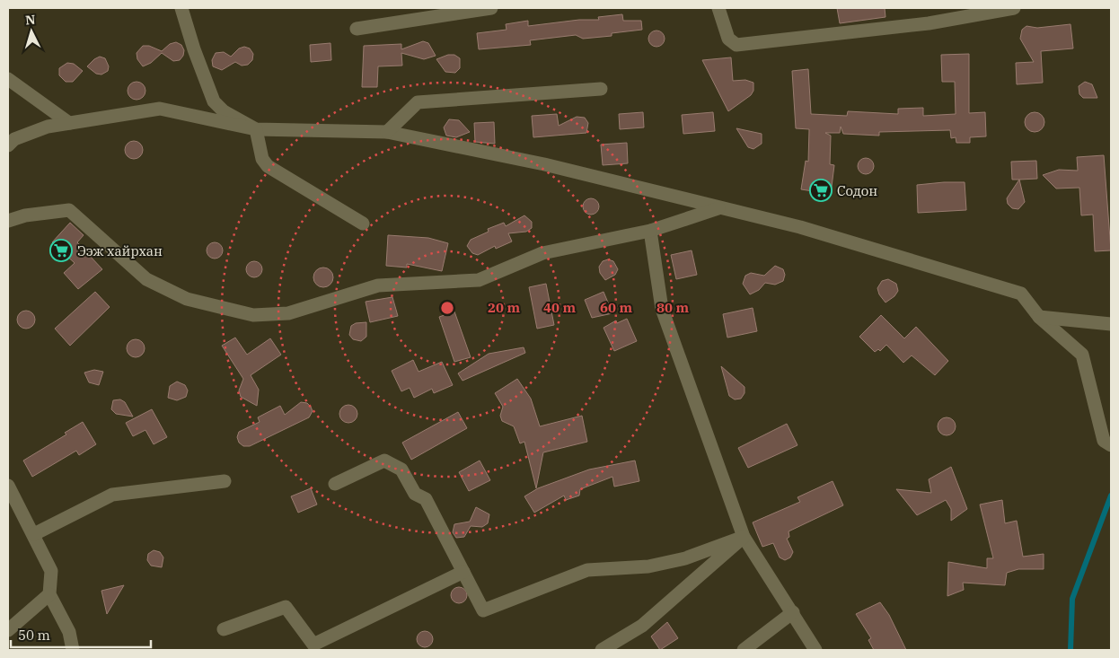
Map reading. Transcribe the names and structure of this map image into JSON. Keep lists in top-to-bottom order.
{
  "places": {
    "supermarket": ["Содон", "Ээж хайрхан"]
  },
  "scale_bar": "50 m",
  "north": "top",
  "rings": [
    "20 m",
    "40 m",
    "60 m",
    "80 m"
  ]
}
